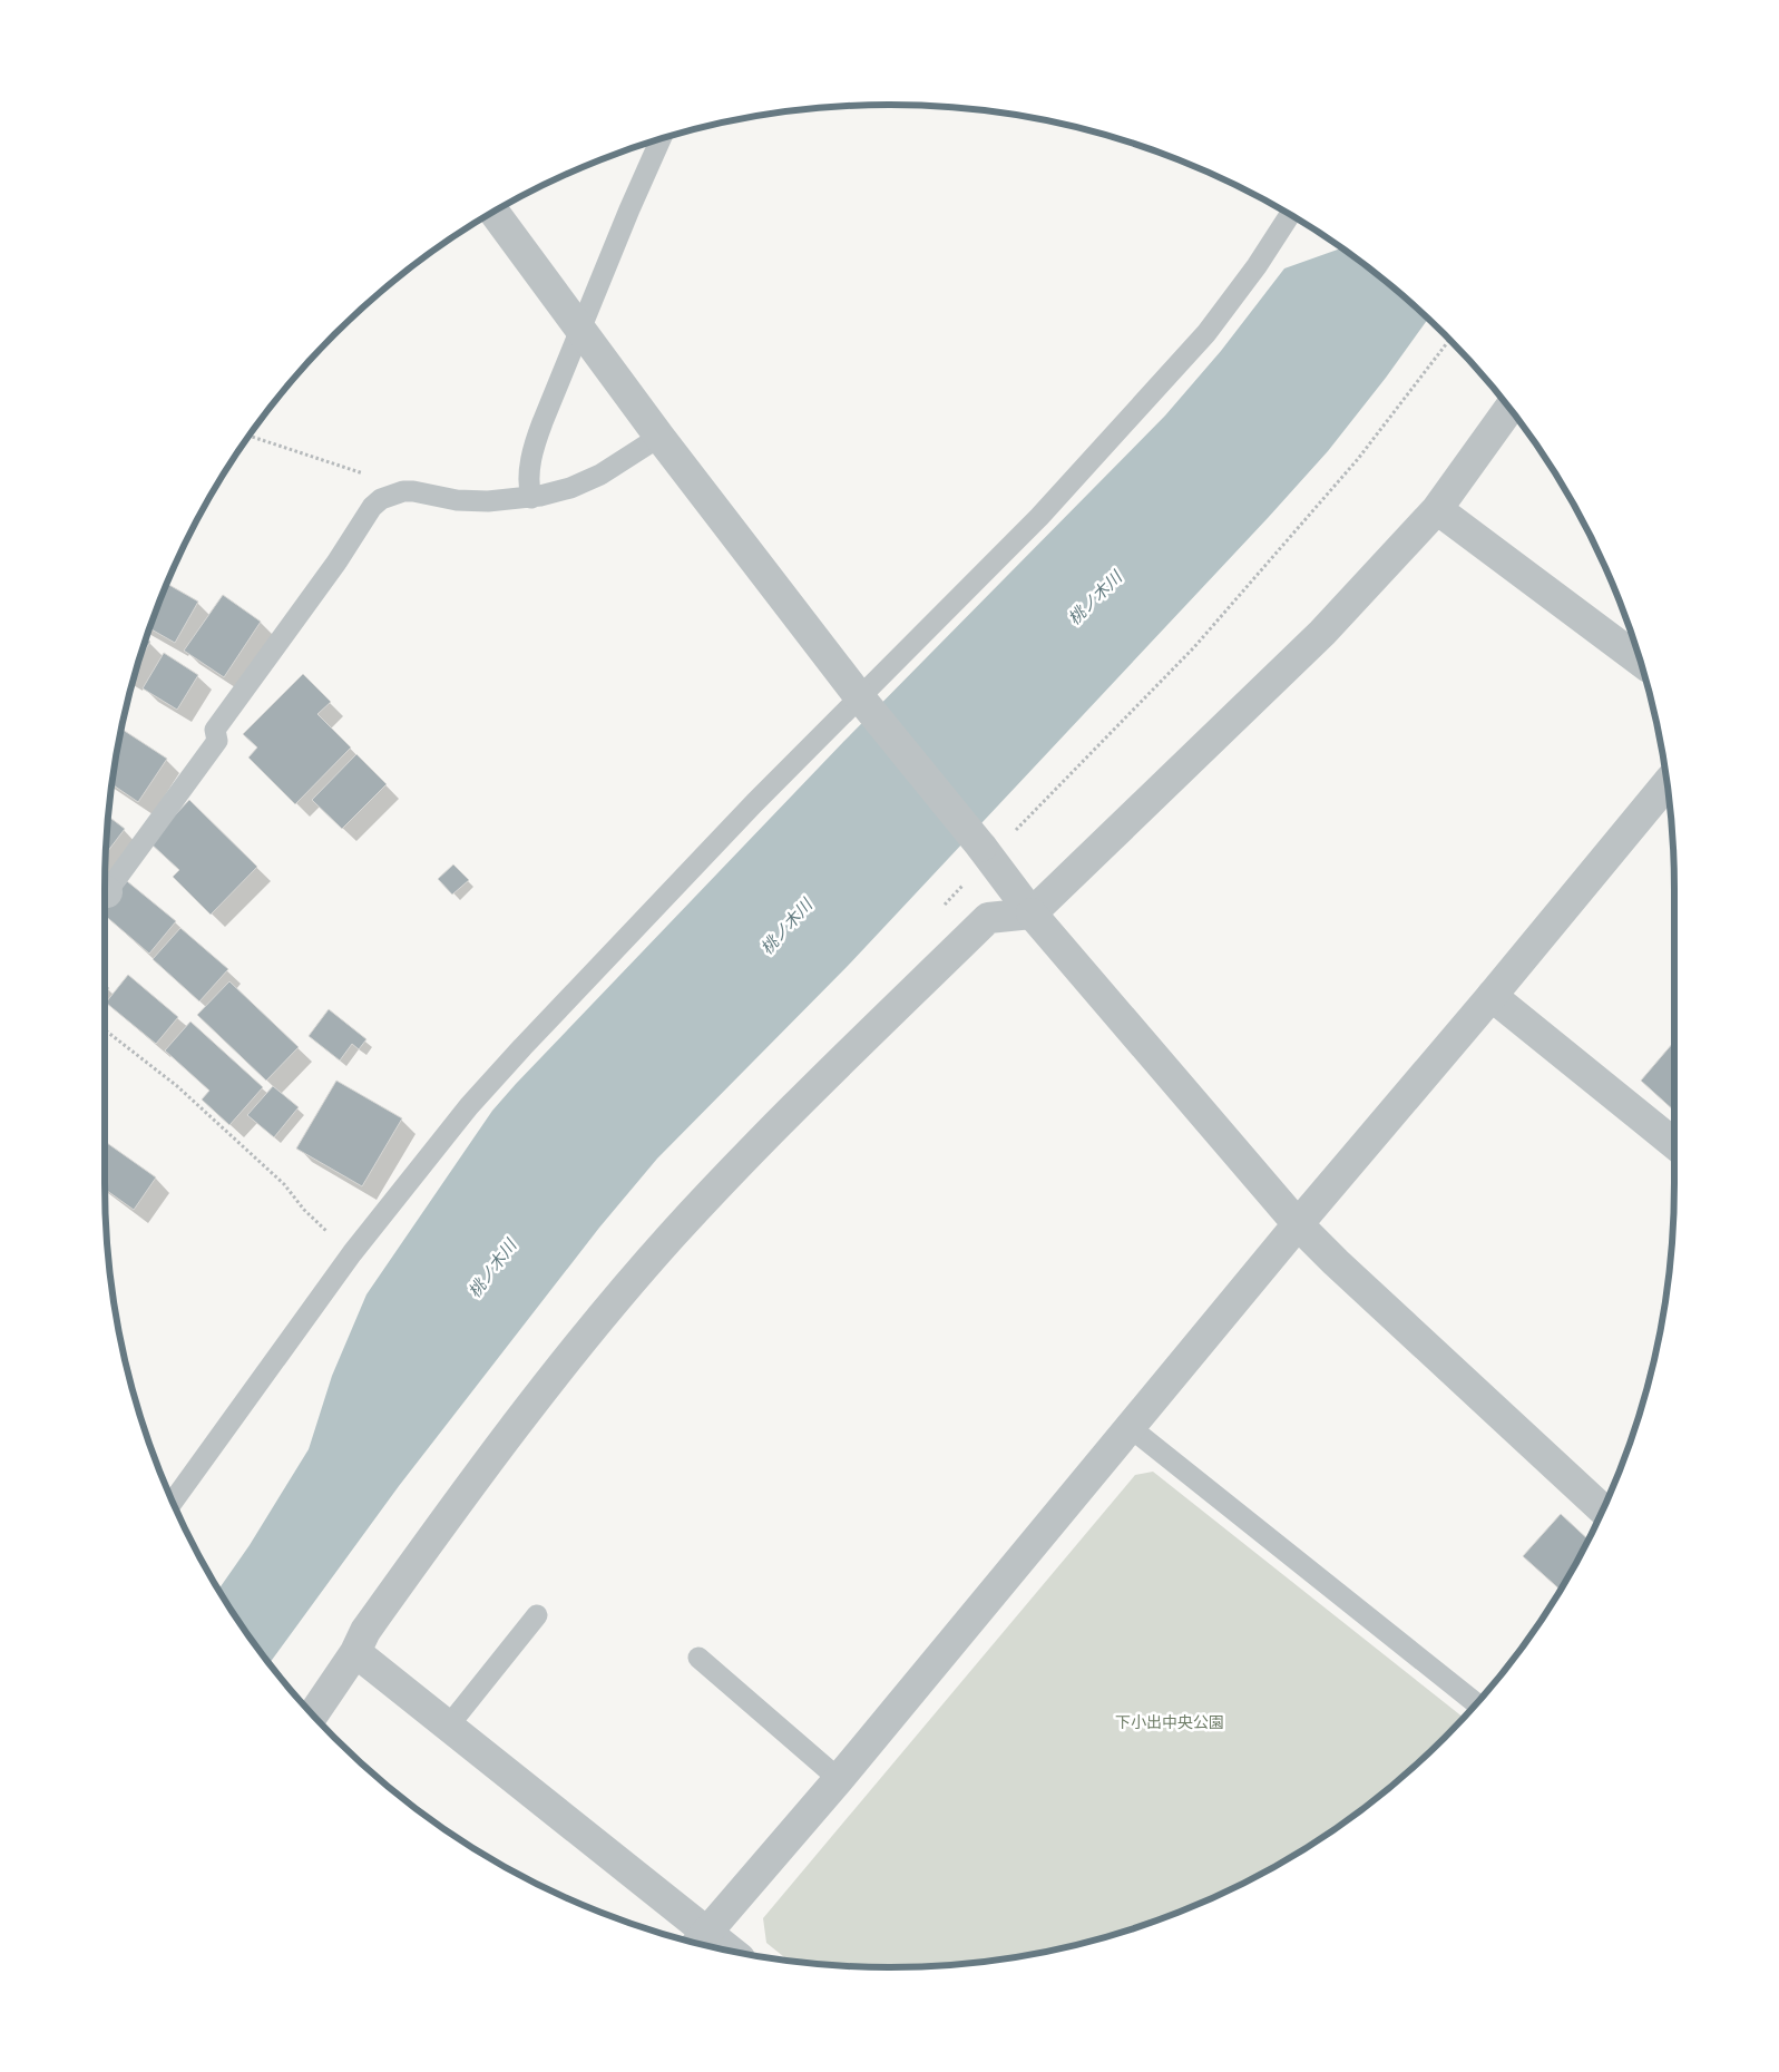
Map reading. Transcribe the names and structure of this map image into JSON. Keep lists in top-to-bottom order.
{
  "water": ["桃ノ木川"],
  "parks": ["下小出中央公園"]
}
